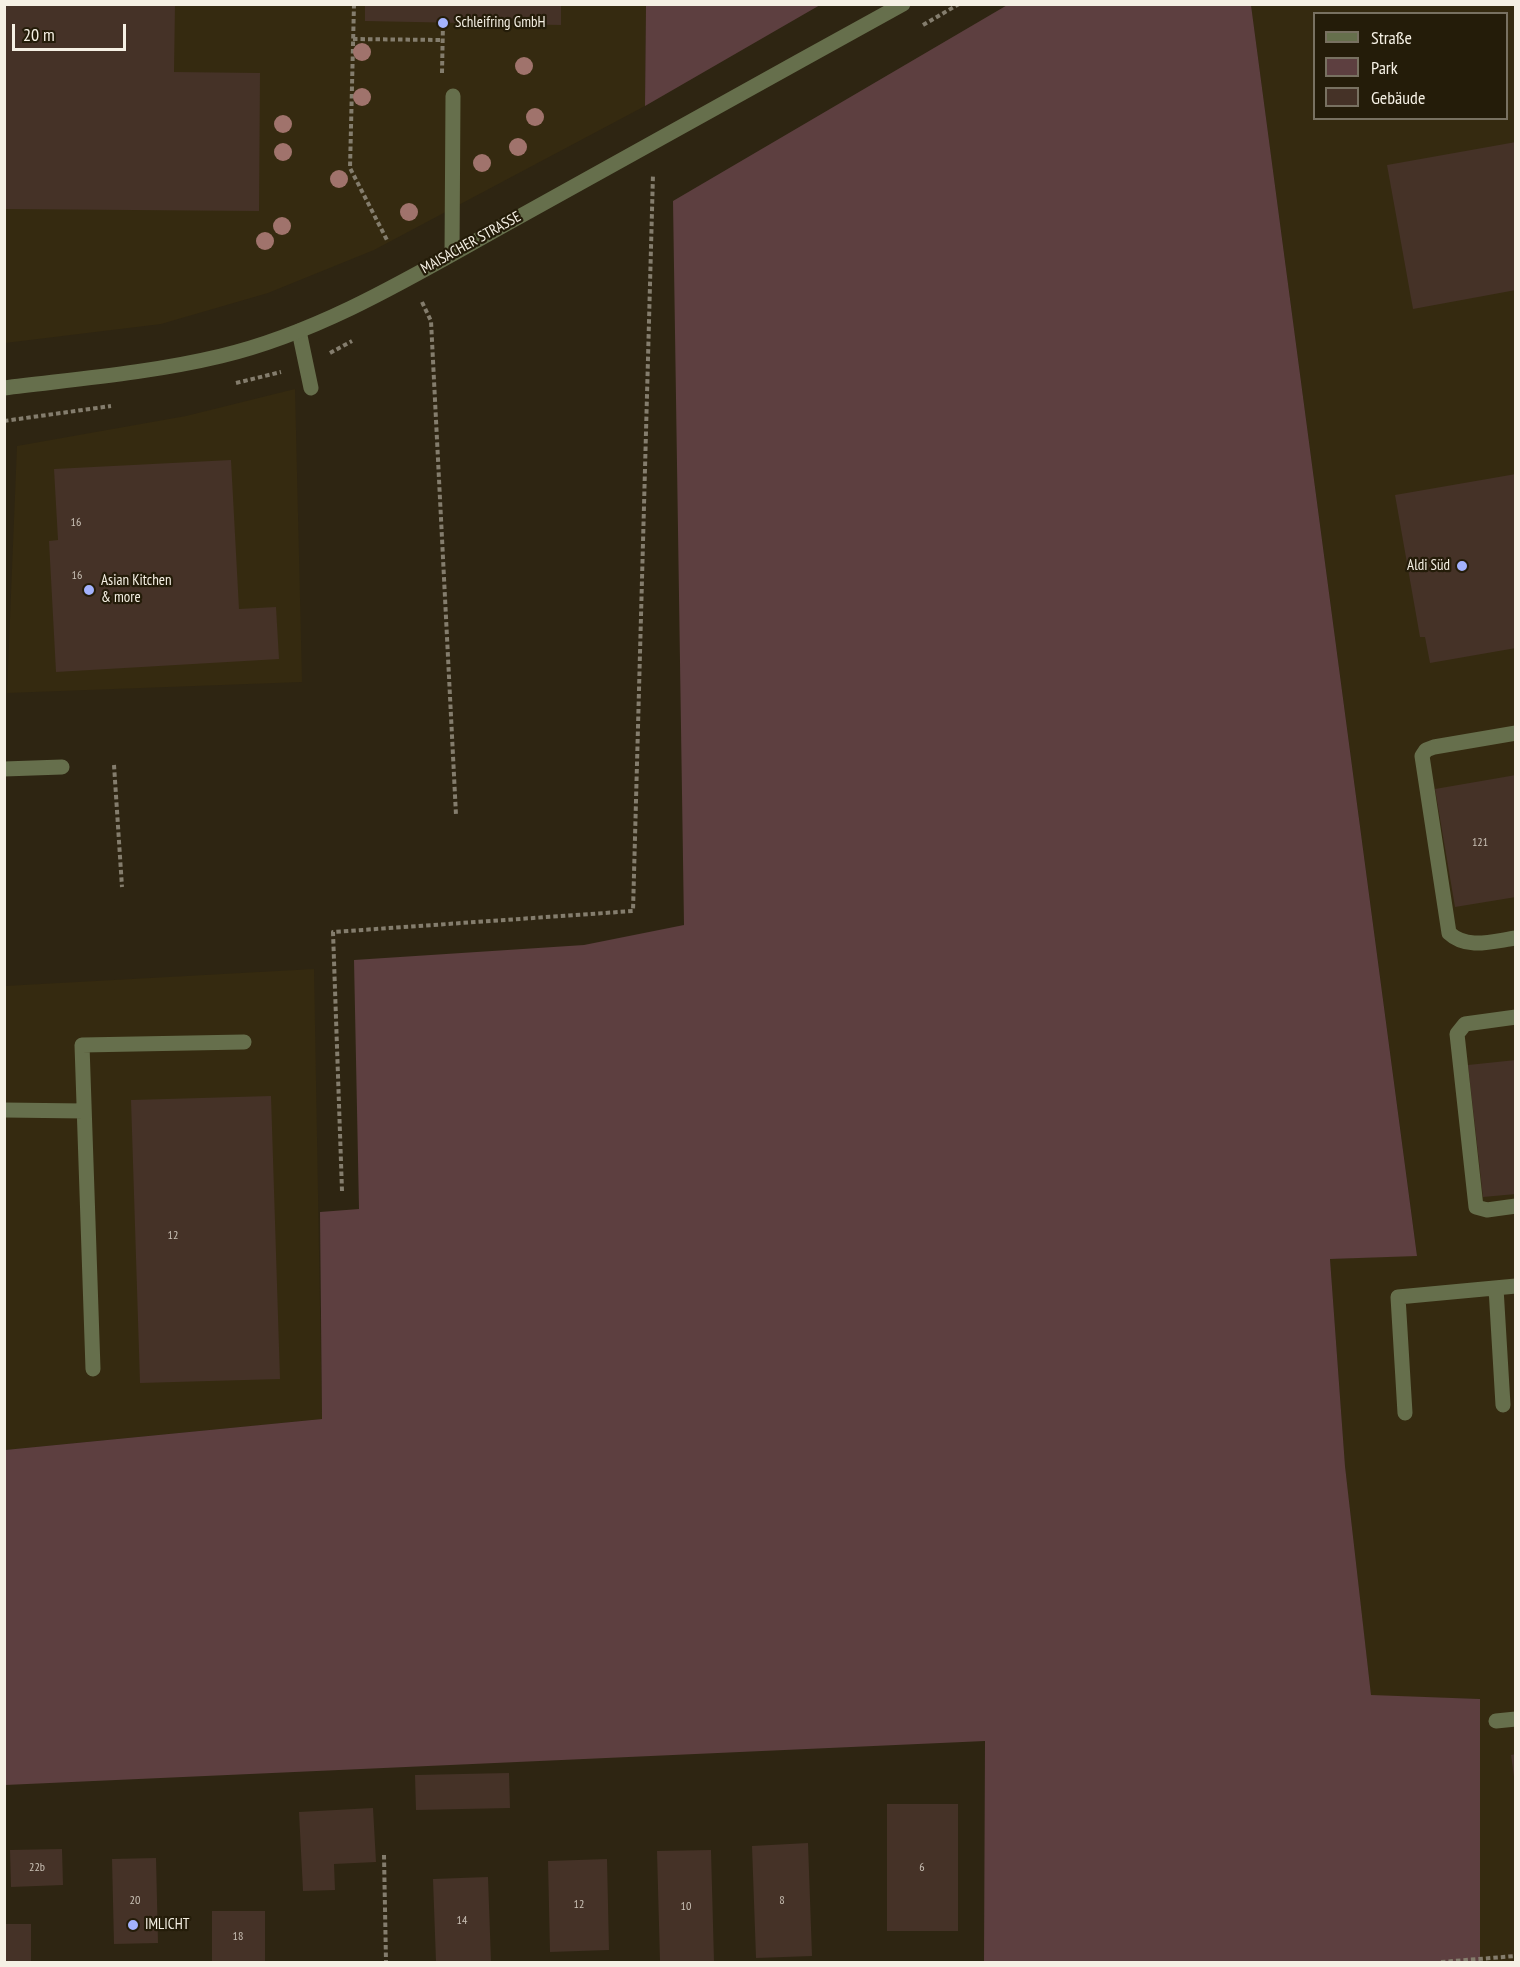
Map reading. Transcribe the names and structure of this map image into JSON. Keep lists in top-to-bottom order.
{
  "streets": {
    "street": ["MAISACHER STRASSE"]
  },
  "places": [
    "Schleifring GmbH",
    "Aldi Süd",
    "Asian Kitchen & more",
    "IMLICHT"
  ],
  "house_numbers": [
    "16",
    "16",
    "121",
    "12",
    "22b",
    "6",
    "20",
    "8",
    "12",
    "10",
    "14",
    "18"
  ],
  "legend": ["Straße", "Park", "Gebäude"],
  "scale_bar": "20 m"
}
